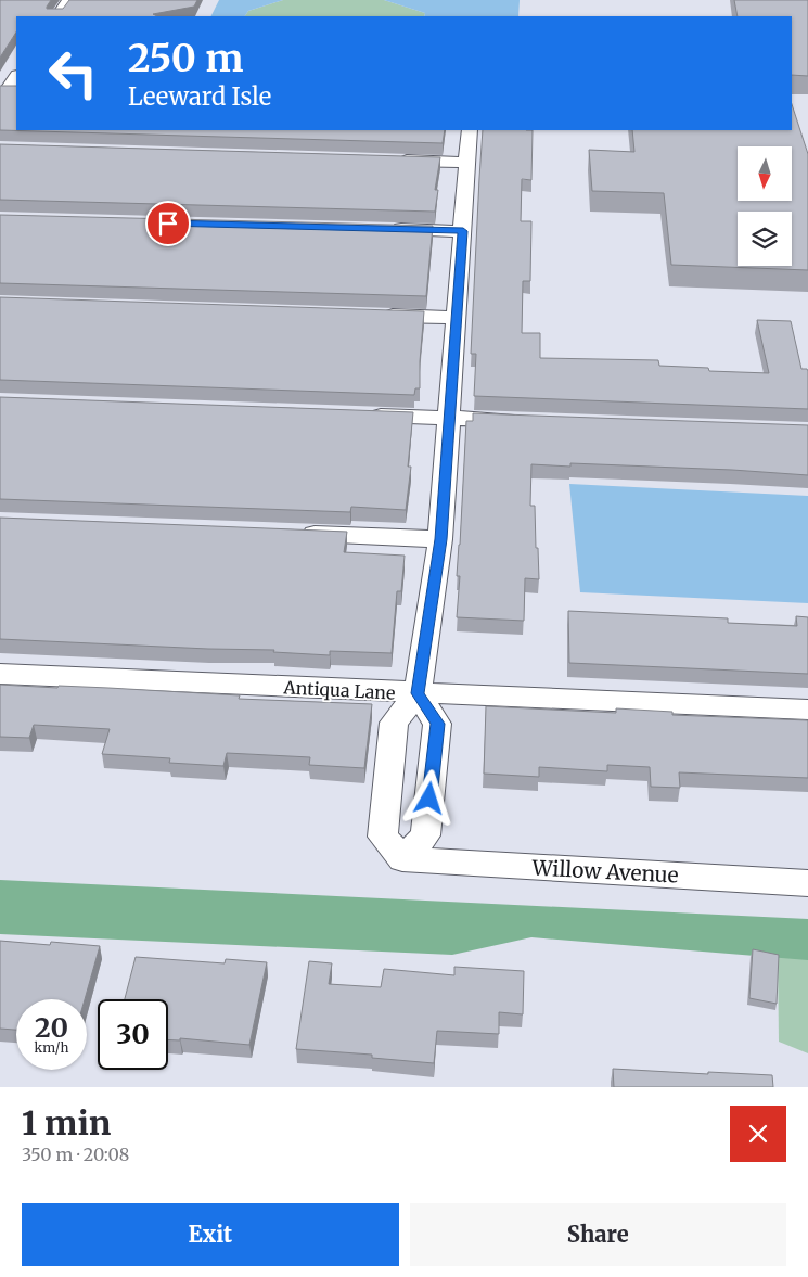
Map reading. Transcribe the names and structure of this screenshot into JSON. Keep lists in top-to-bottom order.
{
  "streets": {
    "street": ["Antiqua Lane", "Willow Avenue"]
  },
  "north": "bottom",
  "page": {
    "turn": ["250 m", "Leeward Isle"],
    "speed": "20 km/h",
    "limit": "30",
    "heading": ["1 min", "350 m · 20:08"],
    "buttons": ["Exit", "Share"]
  }
}
